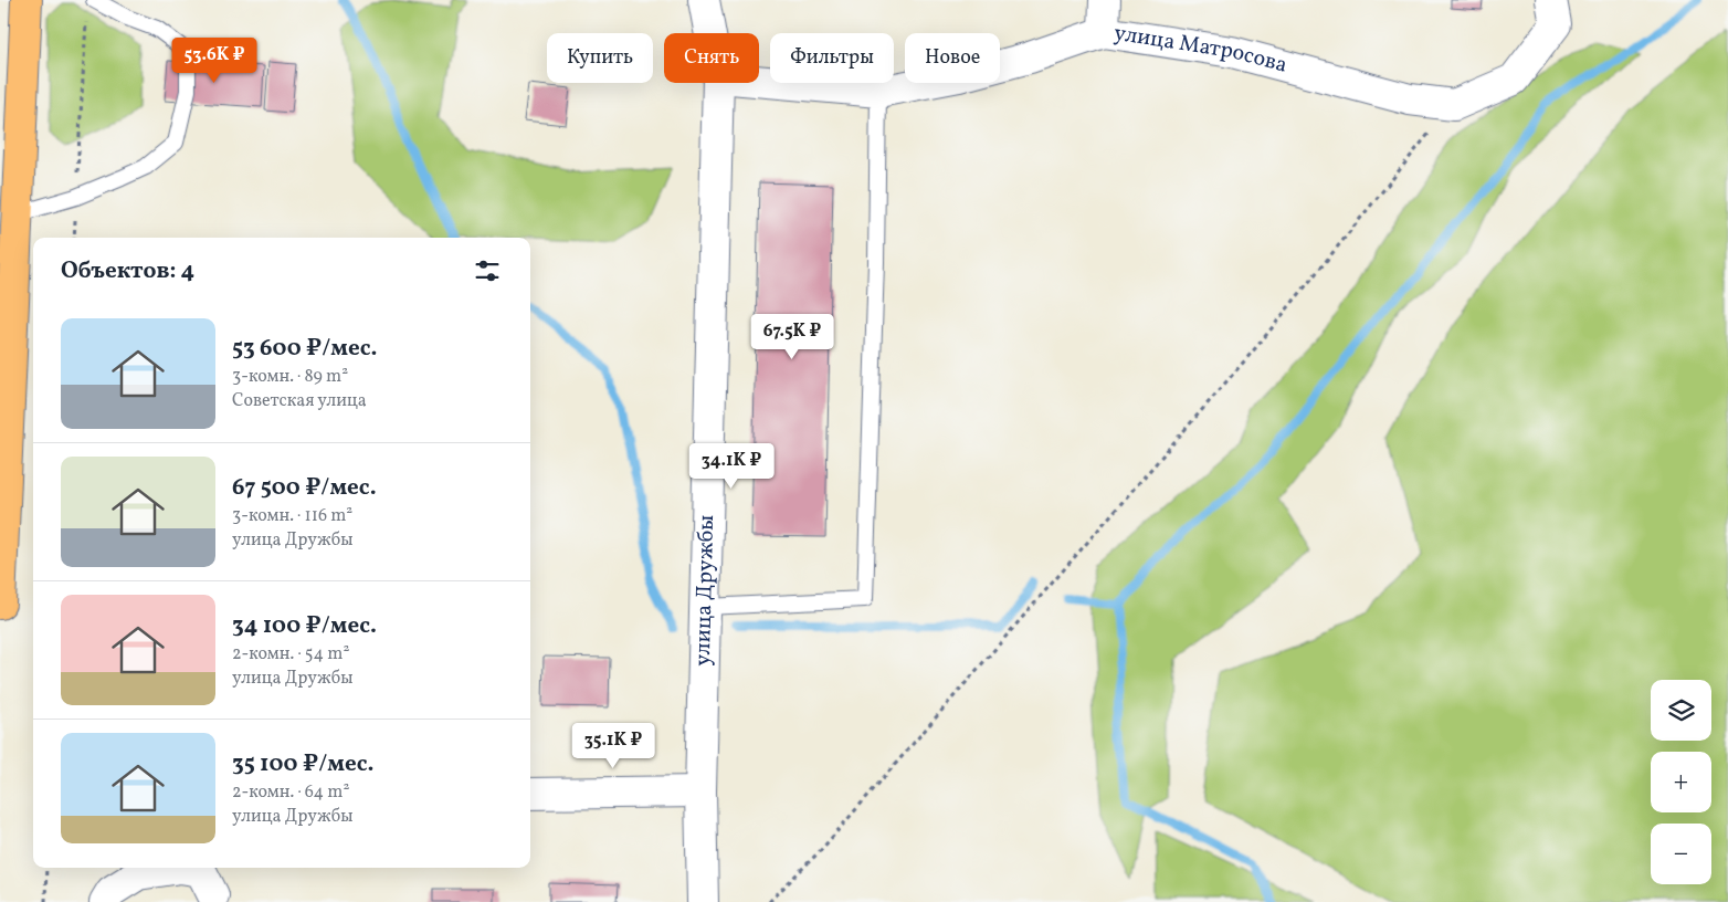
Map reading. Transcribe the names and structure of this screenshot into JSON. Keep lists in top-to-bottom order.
{
  "streets": {
    "street": ["улица Матросова", "улица Дружбы"]
  },
  "page": {
    "chip": [
      "Купить",
      "Снять",
      "Фильтры",
      "Новое"
    ],
    "price": [
      "53.6K ₽",
      "67.5K ₽",
      "34.1K ₽",
      "35.1K ₽"
    ],
    "heading": "Объектов: 4",
    "list": [
      {
        "name": "53 600 ₽/мес.",
        "note": "3-комн. · 89 m² · Советская улица"
      },
      {
        "name": "67 500 ₽/мес.",
        "note": "3-комн. · 116 m² · улица Дружбы"
      },
      {
        "name": "34 100 ₽/мес.",
        "note": "2-комн. · 54 m² · улица Дружбы"
      },
      {
        "name": "35 100 ₽/мес.",
        "note": "2-комн. · 64 m² · улица Дружбы"
      }
    ],
    "map_buttons": ["+", "−"]
  }
}
